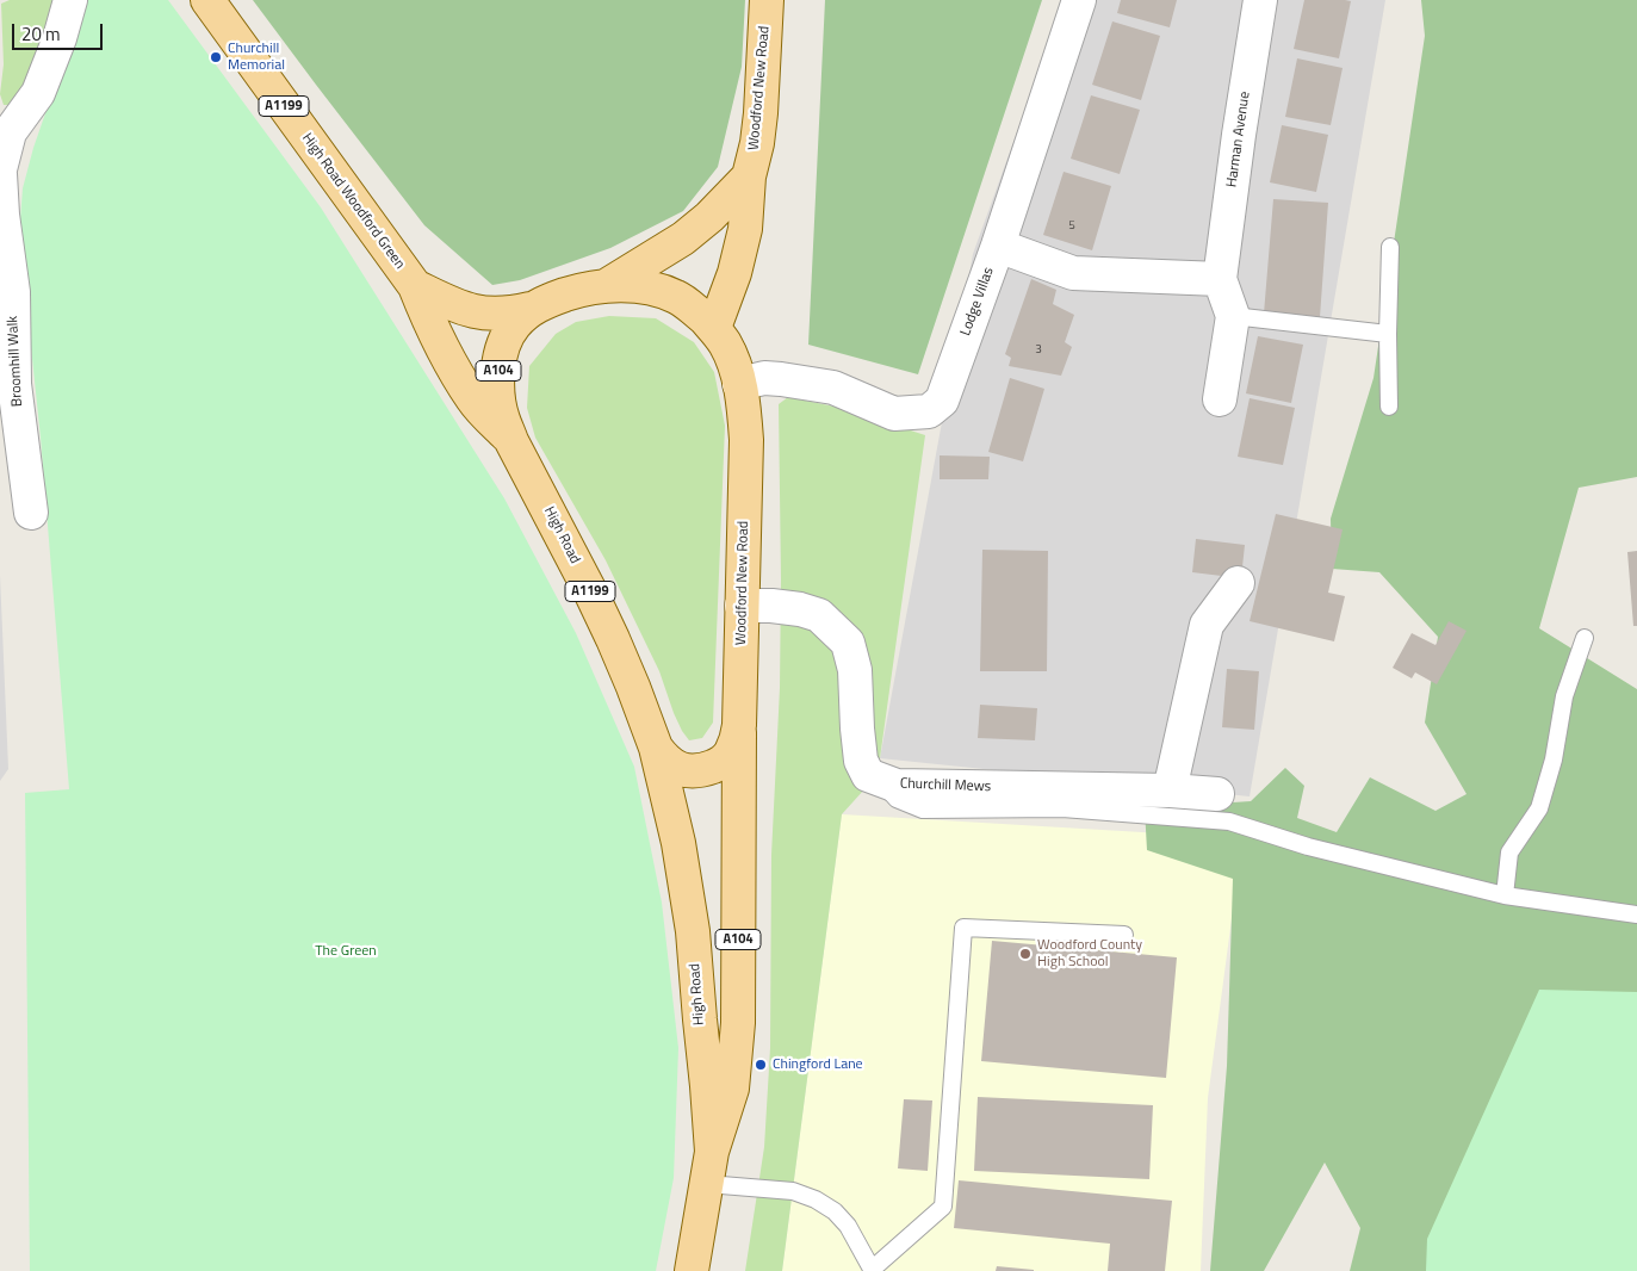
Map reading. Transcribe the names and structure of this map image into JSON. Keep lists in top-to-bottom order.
{
  "streets": {
    "main road": [
      "Woodford New Road",
      "A1199",
      "High Road Woodford Green",
      "A104",
      "High Road"
    ],
    "street": [
      "Harman Avenue",
      "Lodge Villas",
      "Broomhill Walk",
      "Churchill Mews"
    ]
  },
  "crossings": [
    ["Woodford New Road", "High Road Woodford Green"],
    ["Woodford New Road", "Lodge Villas"],
    ["Woodford New Road", "A104"],
    ["Woodford New Road", "High Road"],
    ["Woodford New Road", "Churchill Mews"],
    ["High Road Woodford Green", "High Road"],
    ["A104", "High Road"]
  ],
  "parks": ["The Green"],
  "places": ["Churchill Memorial", "Woodford County High School", "Chingford Lane"],
  "house_numbers": ["5", "3"],
  "scale_bar": "20 m"
}
